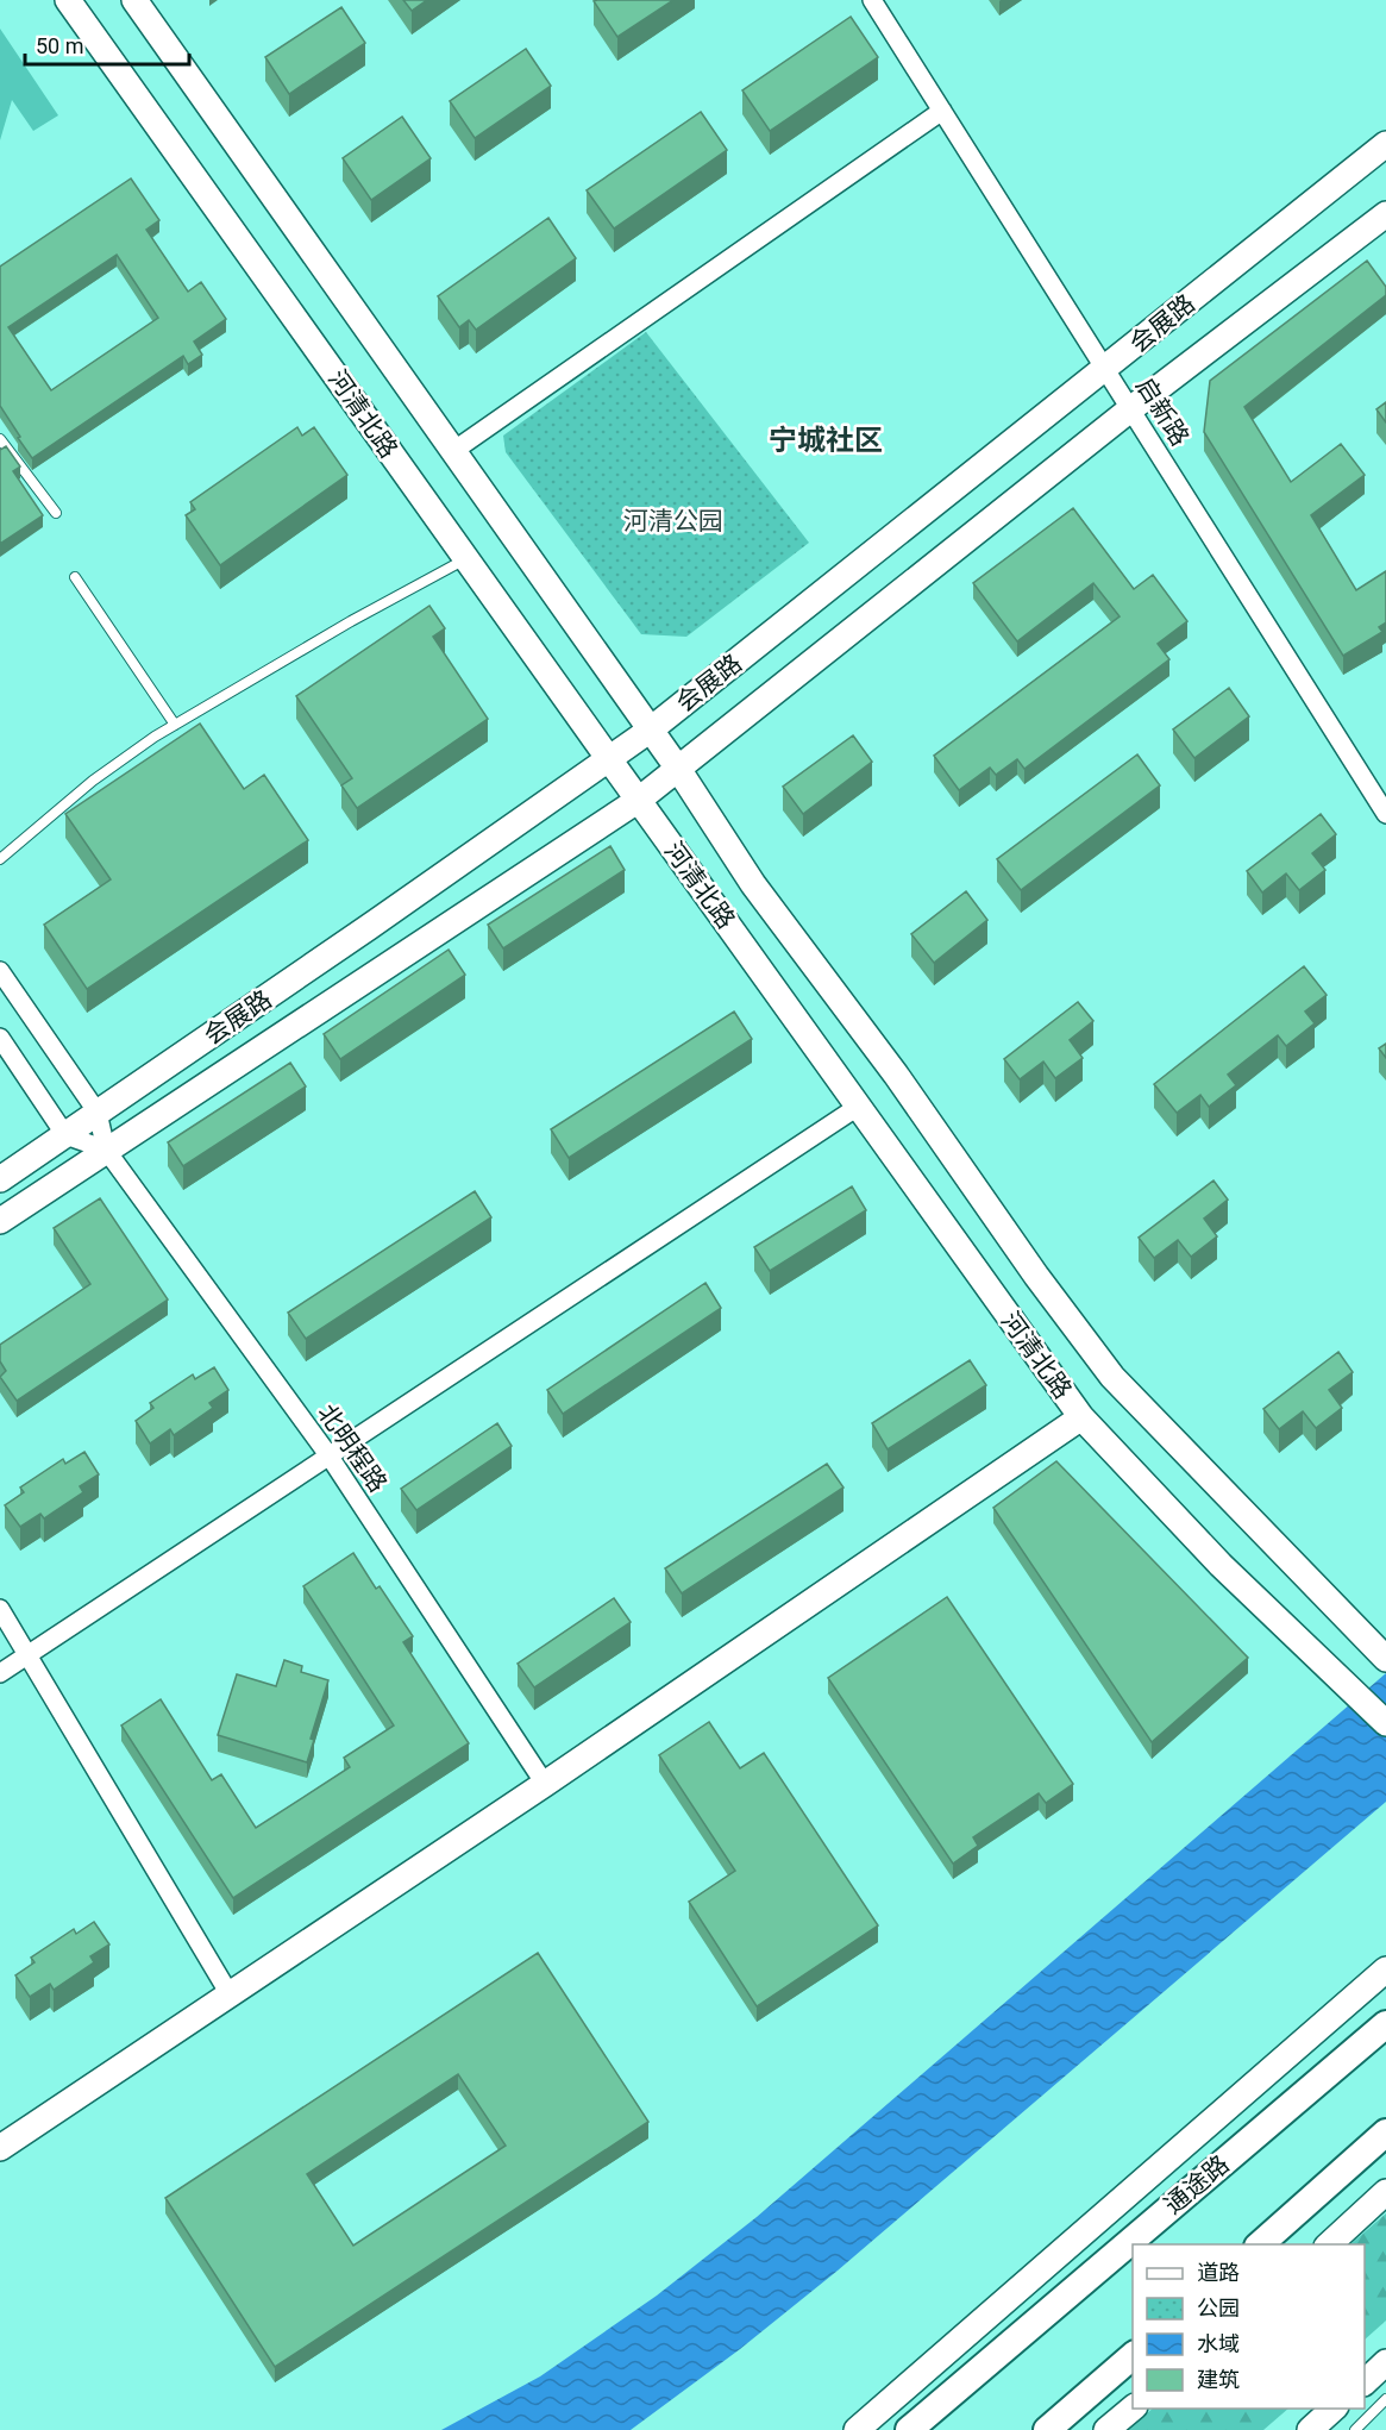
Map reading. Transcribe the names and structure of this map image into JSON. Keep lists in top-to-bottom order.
{
  "streets": {
    "main road": ["会展路", "河清北路", "通途路"],
    "street": ["启新路", "北明程路"]
  },
  "crossings": [
    ["会展路", "启新路"],
    ["会展路", "河清北路"],
    ["会展路", "北明程路"]
  ],
  "districts": ["宁城社区"],
  "parks": ["河清公园"],
  "legend": [
    "道路",
    "公园",
    "水域",
    "建筑"
  ],
  "scale_bar": "50 m"
}
